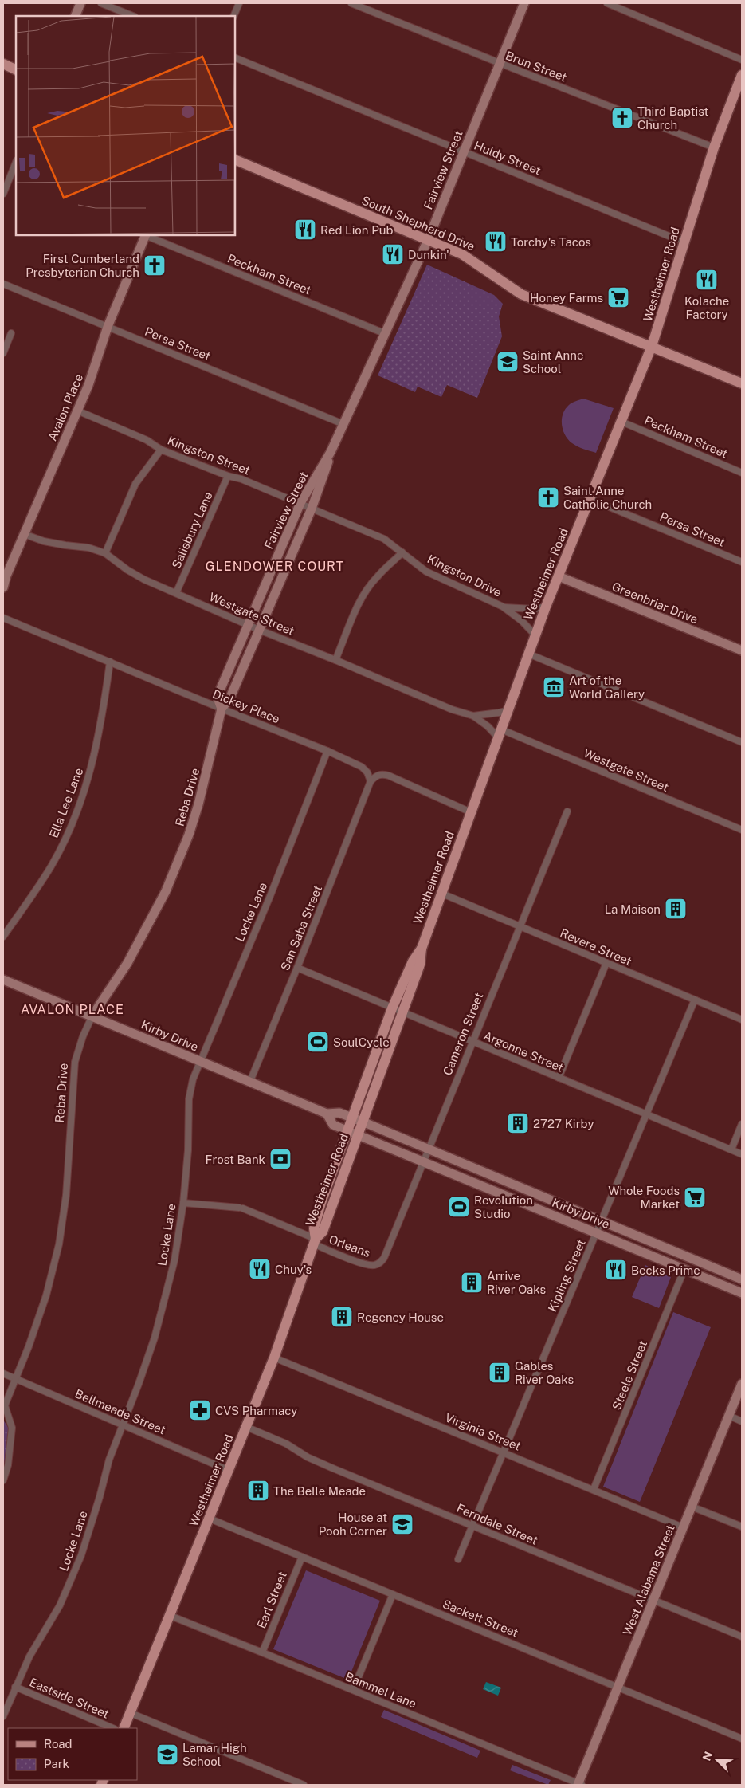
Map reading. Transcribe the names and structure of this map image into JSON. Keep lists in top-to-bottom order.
{
  "streets": {
    "main road": ["South Shepherd Drive", "Westheimer Road"],
    "street": [
      "Brun Street",
      "Huldy Street",
      "Fairview Street",
      "Peckham Street",
      "Persa Street",
      "Avalon Place",
      "Kingston Street",
      "Salisbury Lane",
      "Kingston Drive",
      "Greenbriar Drive",
      "Westgate Street",
      "Dickey Place",
      "Reba Drive",
      "Ella Lee Lane",
      "Locke Lane",
      "San Saba Street",
      "Revere Street",
      "Cameron Street",
      "Kirby Drive",
      "Argonne Street",
      "Orleans",
      "Kipling Street",
      "Steele Street",
      "Bellmeade Street",
      "Virginia Street",
      "Ferndale Street",
      "West Alabama Street",
      "Earl Street",
      "Sackett Street",
      "Bammel Lane",
      "Eastside Street"
    ]
  },
  "crossings": [
    ["Brun Street", "Fairview Street"],
    ["Brun Street", "Westheimer Road"],
    ["Huldy Street", "Fairview Street"],
    ["Huldy Street", "Westheimer Road"],
    ["Fairview Street", "South Shepherd Drive"],
    ["Fairview Street", "Peckham Street"],
    ["Fairview Street", "Persa Street"],
    ["Fairview Street", "Kingston Street"],
    ["Fairview Street", "Kingston Drive"],
    ["Fairview Street", "Westgate Street"],
    ["Fairview Street", "Reba Drive"],
    ["South Shepherd Drive", "Westheimer Road"],
    ["Peckham Street", "Westheimer Road"],
    ["Westheimer Road", "Persa Street"],
    ["Westheimer Road", "Kingston Drive"],
    ["Westheimer Road", "Greenbriar Drive"],
    ["Westheimer Road", "Westgate Street"],
    ["Westheimer Road", "Revere Street"],
    ["Westheimer Road", "Kirby Drive"],
    ["Westheimer Road", "Argonne Street"],
    ["Westheimer Road", "Orleans"],
    ["Westheimer Road", "Bellmeade Street"],
    ["Westheimer Road", "Virginia Street"],
    ["Westheimer Road", "Ferndale Street"],
    ["Westheimer Road", "Sackett Street"],
    ["Westheimer Road", "Bammel Lane"],
    ["Persa Street", "Avalon Place"],
    ["Avalon Place", "Kingston Street"],
    ["Avalon Place", "Westgate Street"],
    ["Kingston Street", "Salisbury Lane"],
    ["Kingston Street", "Kingston Drive"],
    ["Salisbury Lane", "Westgate Street"],
    ["Westgate Street", "Reba Drive"],
    ["Dickey Place", "Reba Drive"],
    ["Dickey Place", "Ella Lee Lane"],
    ["Dickey Place", "Locke Lane"],
    ["Dickey Place", "San Saba Street"],
    ["Reba Drive", "Kirby Drive"],
    ["Reba Drive", "Bellmeade Street"],
    ["Locke Lane", "Kirby Drive"],
    ["Locke Lane", "Orleans"],
    ["Locke Lane", "Bellmeade Street"],
    ["Locke Lane", "Eastside Street"],
    ["San Saba Street", "Kirby Drive"],
    ["San Saba Street", "Argonne Street"],
    ["Revere Street", "Cameron Street"],
    ["Revere Street", "Kipling Street"],
    ["Cameron Street", "Kirby Drive"],
    ["Cameron Street", "Argonne Street"],
    ["Cameron Street", "Orleans"],
    ["Kirby Drive", "Kipling Street"],
    ["Kirby Drive", "Steele Street"],
    ["Argonne Street", "Kipling Street"],
    ["Kipling Street", "Virginia Street"],
    ["Kipling Street", "Ferndale Street"],
    ["Steele Street", "Virginia Street"],
    ["Virginia Street", "West Alabama Street"],
    ["Ferndale Street", "West Alabama Street"],
    ["West Alabama Street", "Sackett Street"],
    ["West Alabama Street", "Bammel Lane"],
    ["Earl Street", "Sackett Street"],
    ["Earl Street", "Bammel Lane"]
  ],
  "districts": ["GLENDOWER COURT", "AVALON PLACE"],
  "places": {
    "church": ["Third Baptist Church", "First Cumberland Presbyterian Church", "Saint Anne Catholic Church"],
    "restaurant": [
      "Red Lion Pub",
      "Torchy's Tacos",
      "Dunkin'",
      "Kolache Factory",
      "Chuy's",
      "Becks Prime"
    ],
    "supermarket": ["Honey Farms", "Whole Foods Market"],
    "school or university": ["Saint Anne School", "House at Pooh Corner", "Lamar High School"],
    "museum": ["Art of the World Gallery"],
    "building": [
      "La Maison",
      "2727 Kirby",
      "Arrive River Oaks",
      "Regency House",
      "Gables River Oaks",
      "The Belle Meade"
    ],
    "sports": ["SoulCycle", "Revolution Studio"],
    "bank": ["Frost Bank"],
    "pharmacy": ["CVS Pharmacy"]
  },
  "legend": ["Road", "Park"],
  "north": "top left"
}
